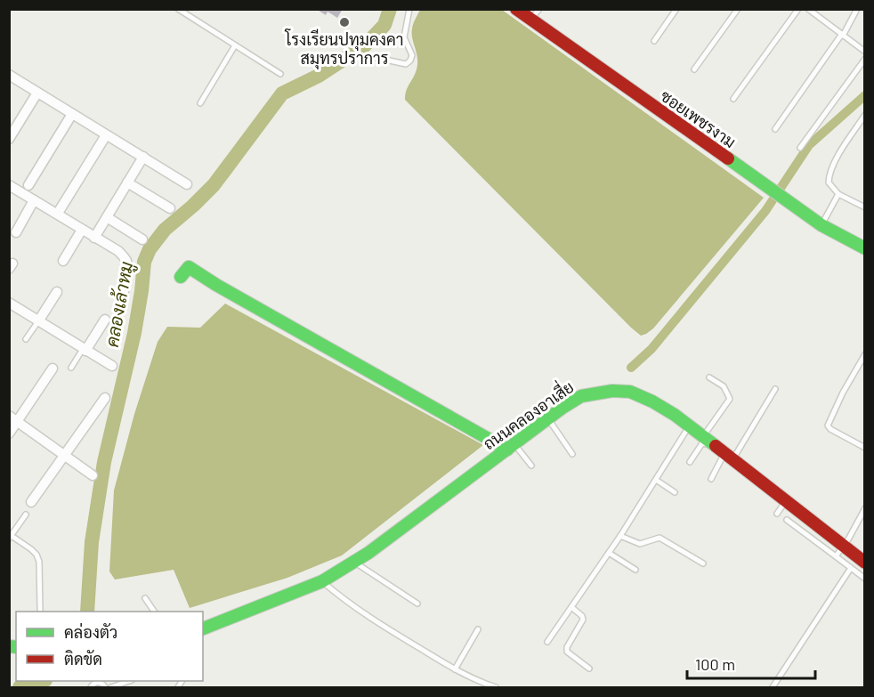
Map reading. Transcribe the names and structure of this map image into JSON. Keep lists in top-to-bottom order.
{
  "streets": {
    "street": ["ซอยเพชรงาม", "ถนนคลองอาเสี่ย"]
  },
  "water": ["คลองเล้าหมู"],
  "places": ["โรงเรียนปทุมคงคา สมุทรปราการ"],
  "legend": ["คล่องตัว", "ติดขัด"],
  "scale_bar": "100 m"
}
